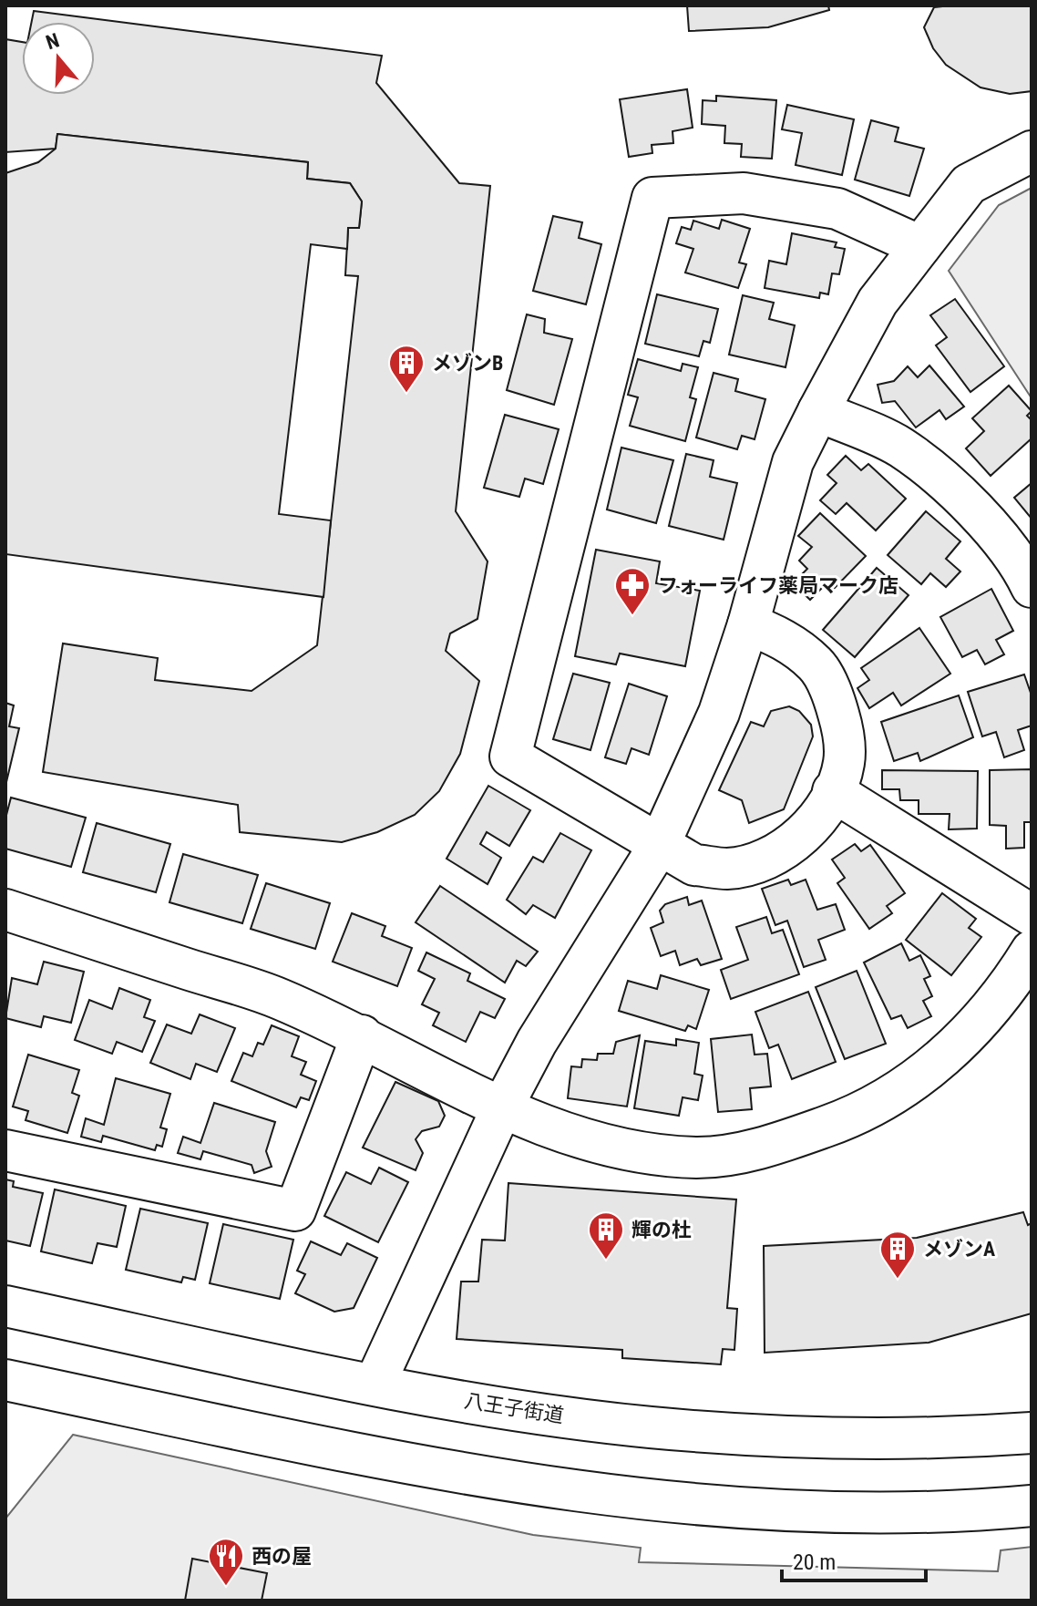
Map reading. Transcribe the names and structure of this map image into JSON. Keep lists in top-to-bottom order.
{
  "streets": {
    "street": ["八王子街道"]
  },
  "places": {
    "building": ["メゾンB", "輝の杜", "メゾンA"],
    "pharmacy": ["フォーライフ薬局マーク店"],
    "restaurant": ["西の屋"]
  },
  "scale_bar": "20 m",
  "north": "top"
}
